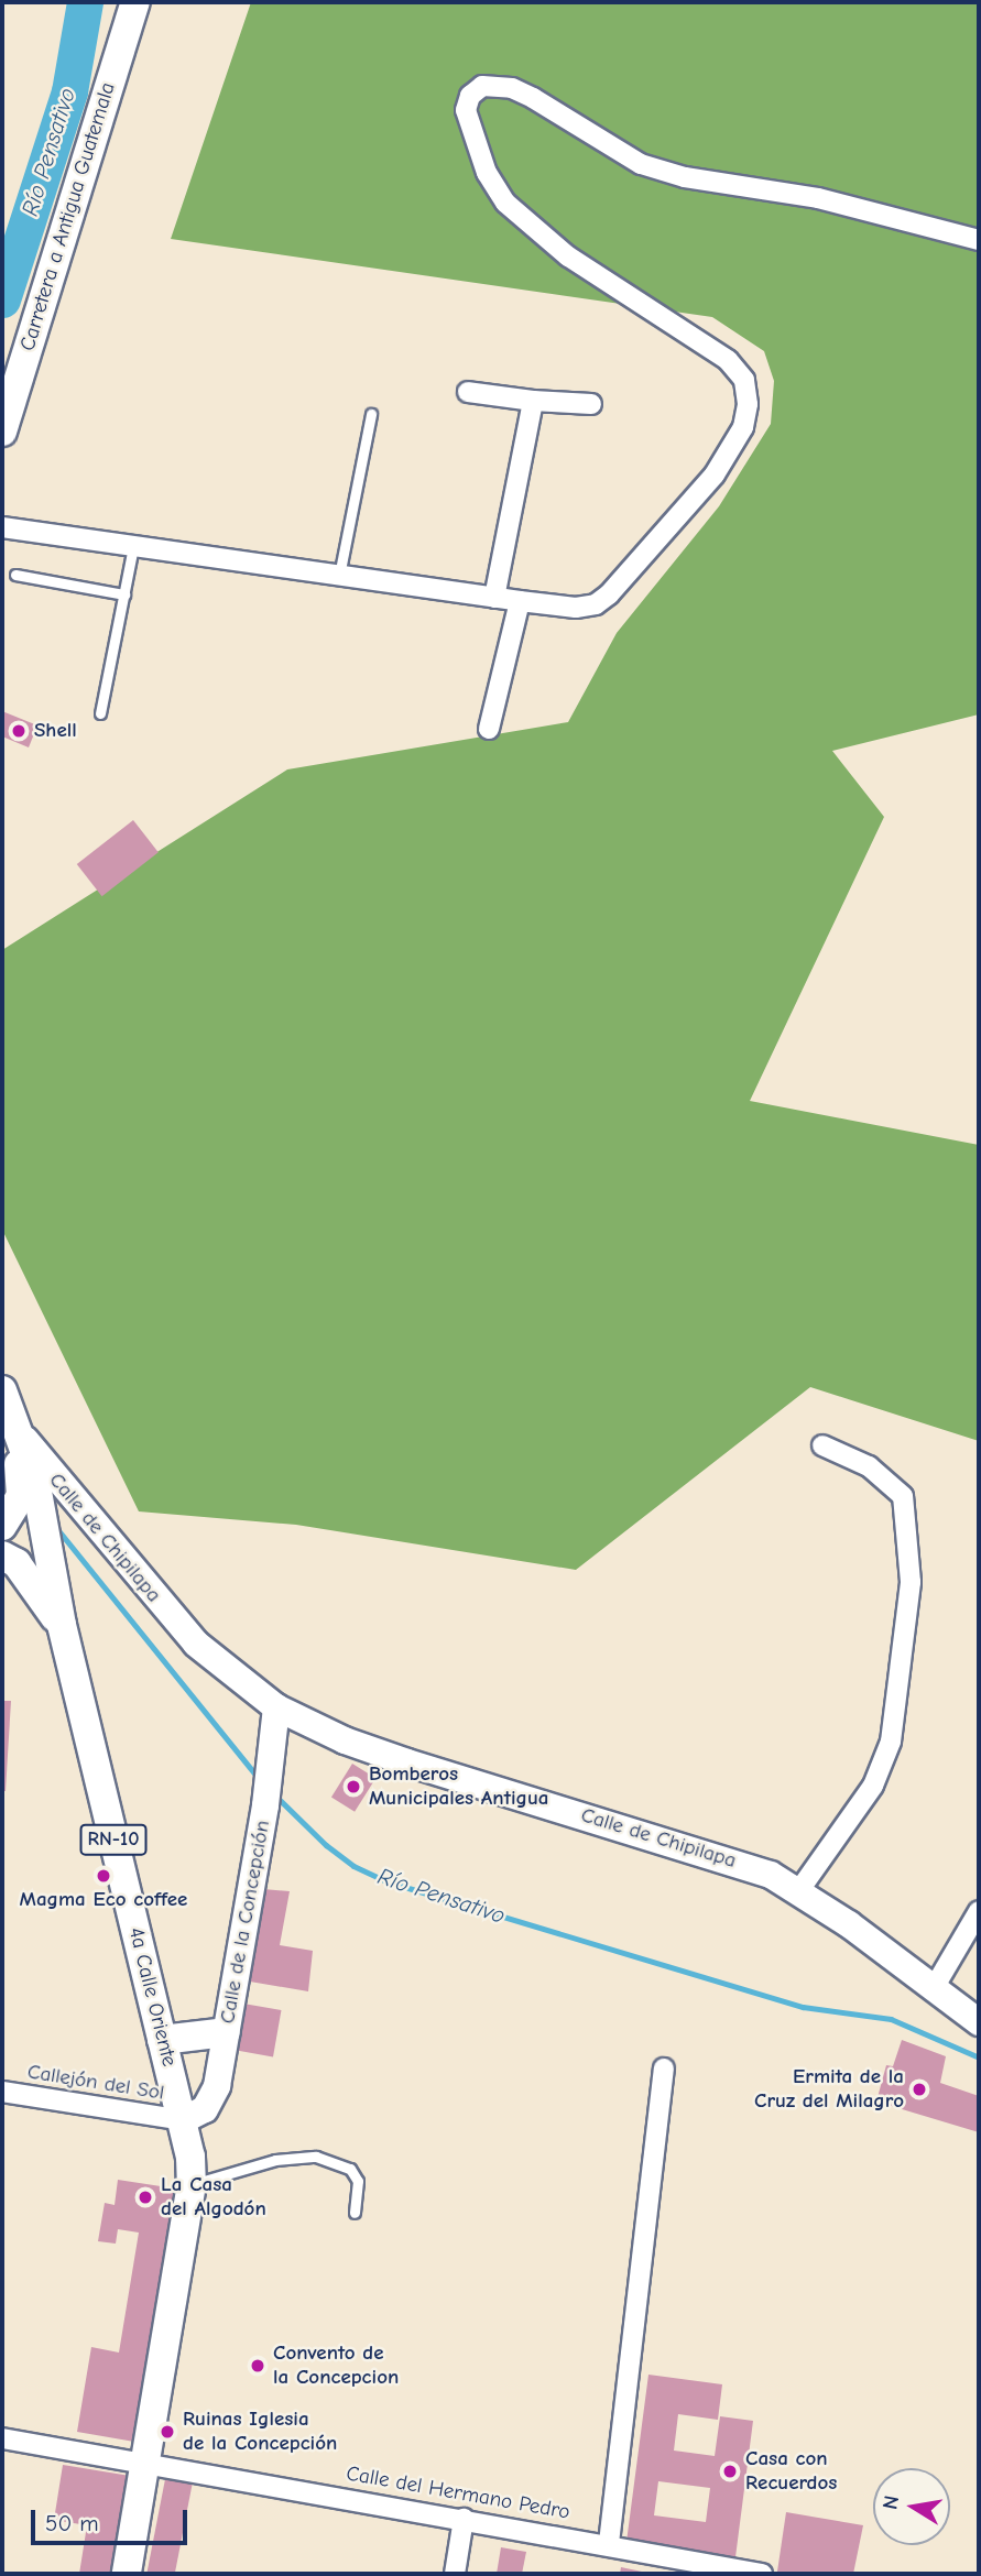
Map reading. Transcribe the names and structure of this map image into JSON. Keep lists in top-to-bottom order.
{
  "streets": {
    "main road": [
      "Carretera a Antigua Guatemala",
      "Calle de Chipilapa",
      "RN-10",
      "Calle de la Concepción",
      "4a Calle Oriente"
    ],
    "street": ["Callejón del Sol", "Calle del Hermano Pedro"]
  },
  "crossings": [
    ["Calle de Chipilapa", "RN-10"],
    ["Calle de Chipilapa", "Calle de la Concepción"],
    ["RN-10", "4a Calle Oriente"],
    ["Calle de la Concepción", "4a Calle Oriente"],
    ["Calle de la Concepción", "Callejón del Sol"],
    ["4a Calle Oriente", "Callejón del Sol"],
    ["4a Calle Oriente", "Calle del Hermano Pedro"]
  ],
  "water": ["Río Pensativo"],
  "places": [
    "Shell",
    "Bomberos Municipales Antigua",
    "Magma Eco coffee",
    "Ermita de la Cruz del Milagro",
    "La Casa del Algodón",
    "Convento de la Concepcion",
    "Ruinas Iglesia de la Concepción",
    "Casa con Recuerdos"
  ],
  "scale_bar": "50 m",
  "north": "left"
}
